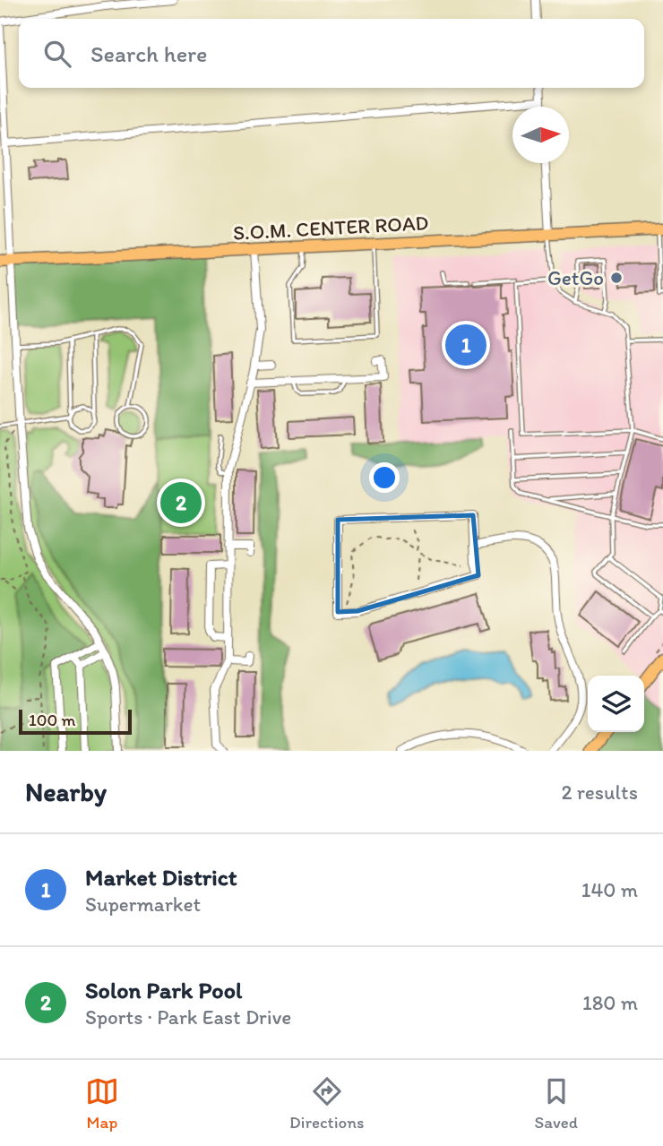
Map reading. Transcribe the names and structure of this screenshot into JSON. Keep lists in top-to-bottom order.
{
  "streets": {
    "main road": ["S.O.M. CENTER ROAD"]
  },
  "places": ["GetGo"],
  "scale_bar": "100 m",
  "north": "right",
  "page": {
    "search": "Search here",
    "pins": ["1", "2"],
    "scale": "100 m",
    "heading": ["Nearby", "2 results"],
    "list": [
      {
        "mark": "1",
        "name": "Market District",
        "note": "Supermarket",
        "value": "140 m"
      },
      {
        "mark": "2",
        "name": "Solon Park Pool",
        "note": "Sports · Park East Drive",
        "value": "180 m"
      }
    ],
    "nav": ["Map", "Directions", "Saved"]
  }
}
